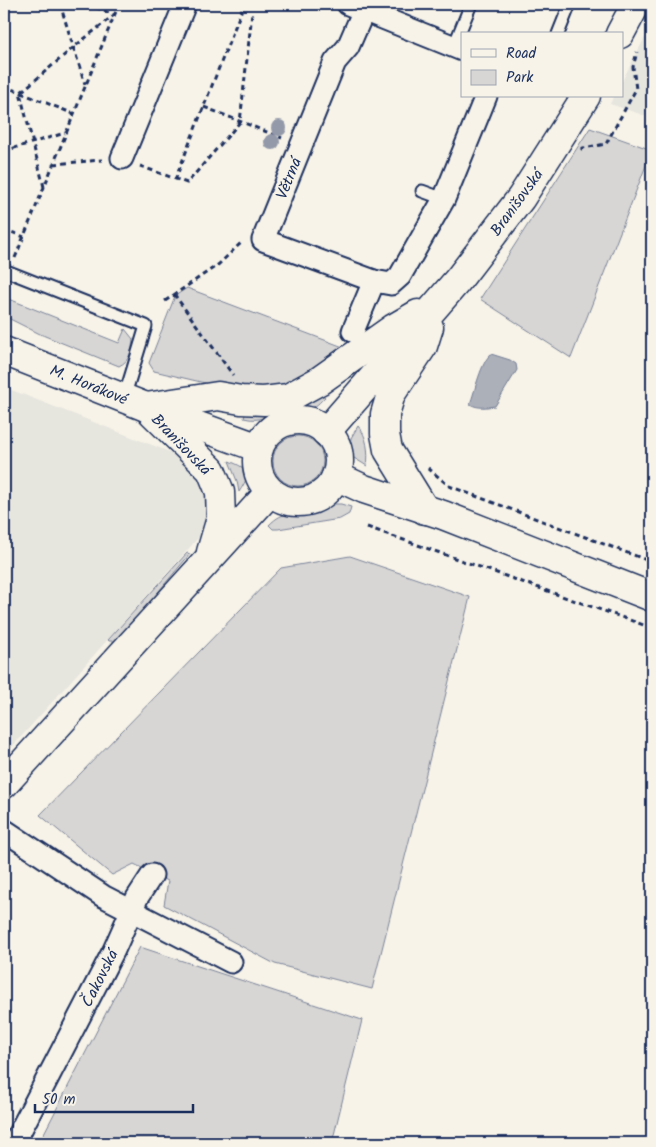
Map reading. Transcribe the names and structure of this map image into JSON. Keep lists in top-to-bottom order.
{
  "streets": {
    "street": [
      "Větrná",
      "Branišovská",
      "M. Horákové",
      "Čakovská"
    ]
  },
  "crossings": [
    ["Branišovská", "M. Horákové"]
  ],
  "legend": ["Road", "Park"],
  "scale_bar": "50 m"
}
